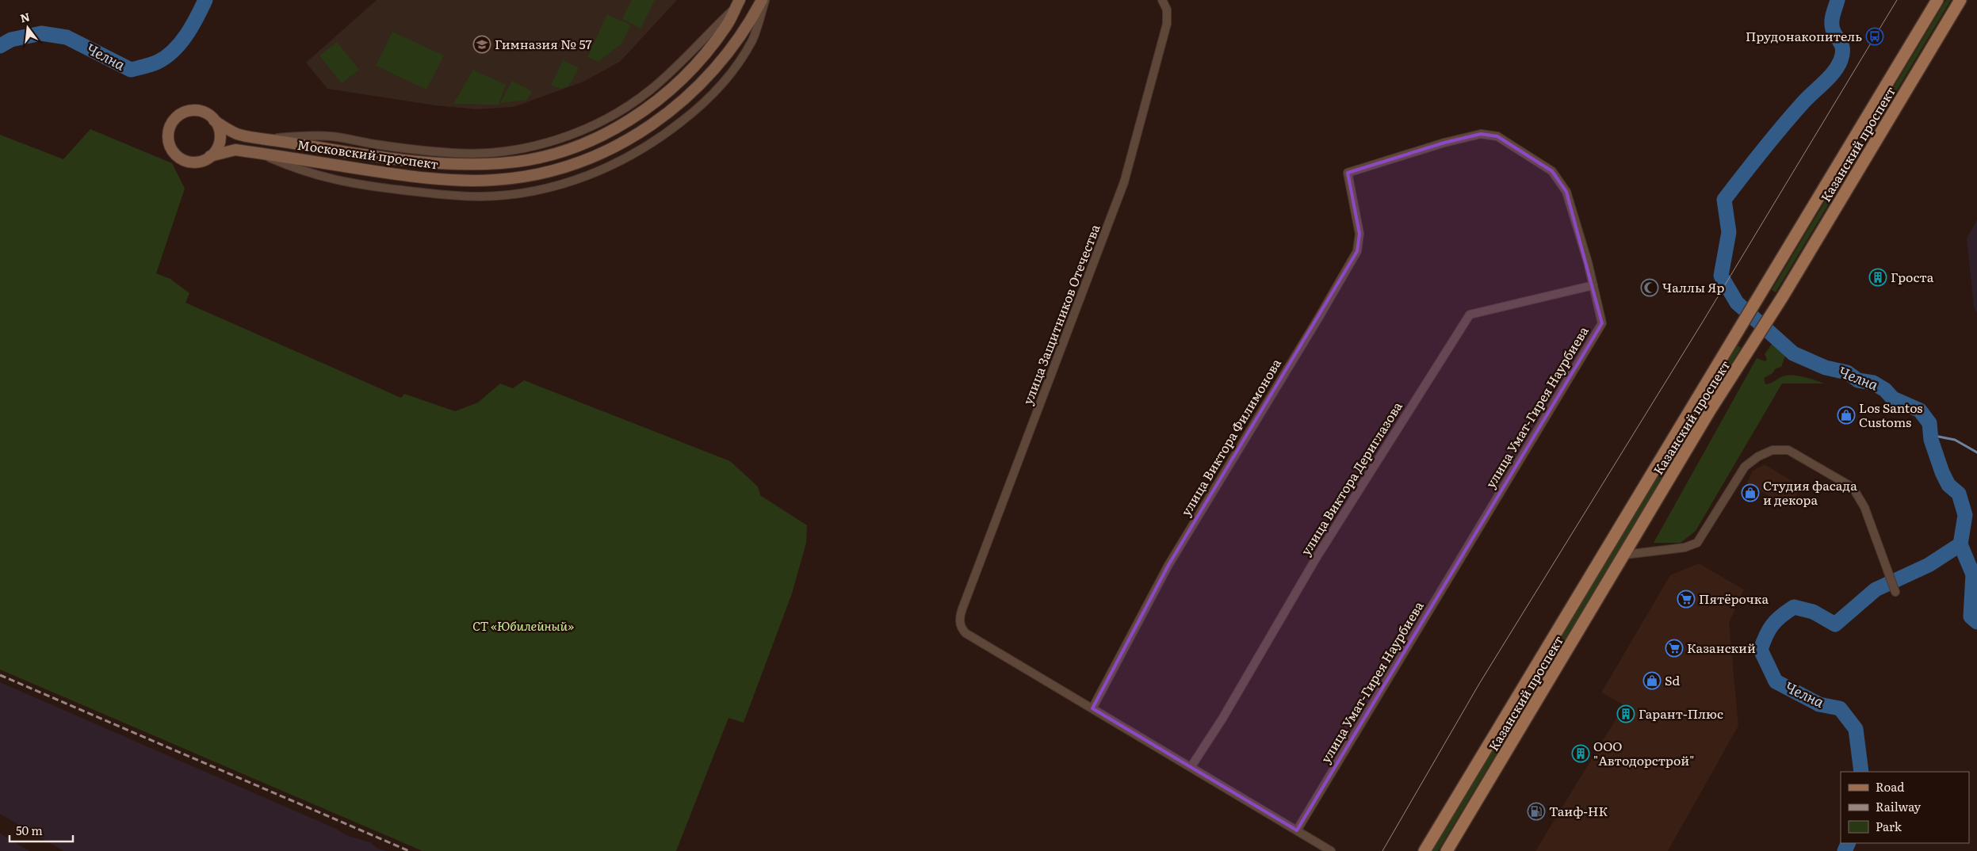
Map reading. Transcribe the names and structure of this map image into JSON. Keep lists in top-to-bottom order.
{
  "streets": {
    "main road": ["Казанский проспект", "Московский проспект"],
    "street": [
      "улица Защитников Отечества",
      "улица Умат-Гирея Наурбиева",
      "улица Виктора Филимонова",
      "улица Виктора Дериглазова"
    ]
  },
  "crossings": [
    ["улица Защитников Отечества", "улица Виктора Филимонова"],
    ["улица Умат-Гирея Наурбиева", "улица Виктора Филимонова"],
    ["улица Умат-Гирея Наурбиева", "улица Виктора Дериглазова"]
  ],
  "water": ["Челна"],
  "parks": ["СТ «Юбилейный»"],
  "places": {
    "bus stop": ["Прудонакопитель"],
    "school or university": ["Гимназия № 57"],
    "building": ["Гроста", "Гарант-Плюс", "ООО \"Автодорстрой\""],
    "mosque": ["Чаллы Яр"],
    "shop": ["Los Santos Customs", "Студия фасада и декора", "Sd"],
    "supermarket": ["Пятёрочка", "Казанский"],
    "fuel station": ["Таиф-НК"]
  },
  "legend": ["Road", "Railway", "Park"],
  "scale_bar": "50 m",
  "north": "top"
}
